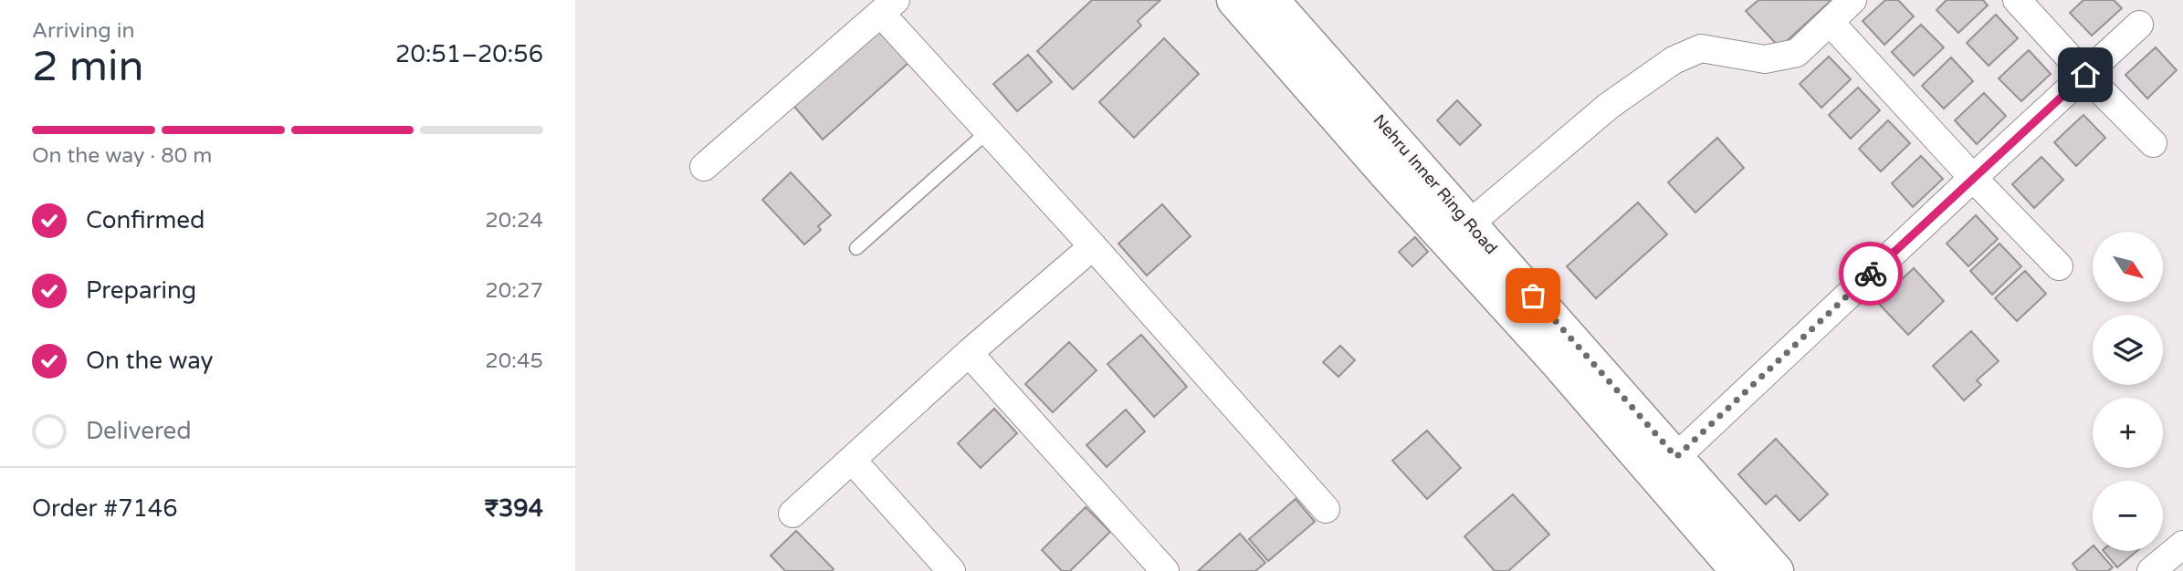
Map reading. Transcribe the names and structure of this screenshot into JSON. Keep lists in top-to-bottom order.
{
  "streets": {
    "main road": ["Nehru Inner Ring Road"]
  },
  "north": "bottom right",
  "page": {
    "heading": ["2 min", "Arriving in", "20:51–20:56"],
    "panel": ["Order #7146", "₹394"],
    "bar": "On the way · 80 m",
    "list": [
      ["Confirmed", "20:24"],
      ["Preparing", "20:27"],
      ["On the way", "20:45"],
      "Delivered"
    ],
    "map_buttons": ["+", "−"]
  }
}
